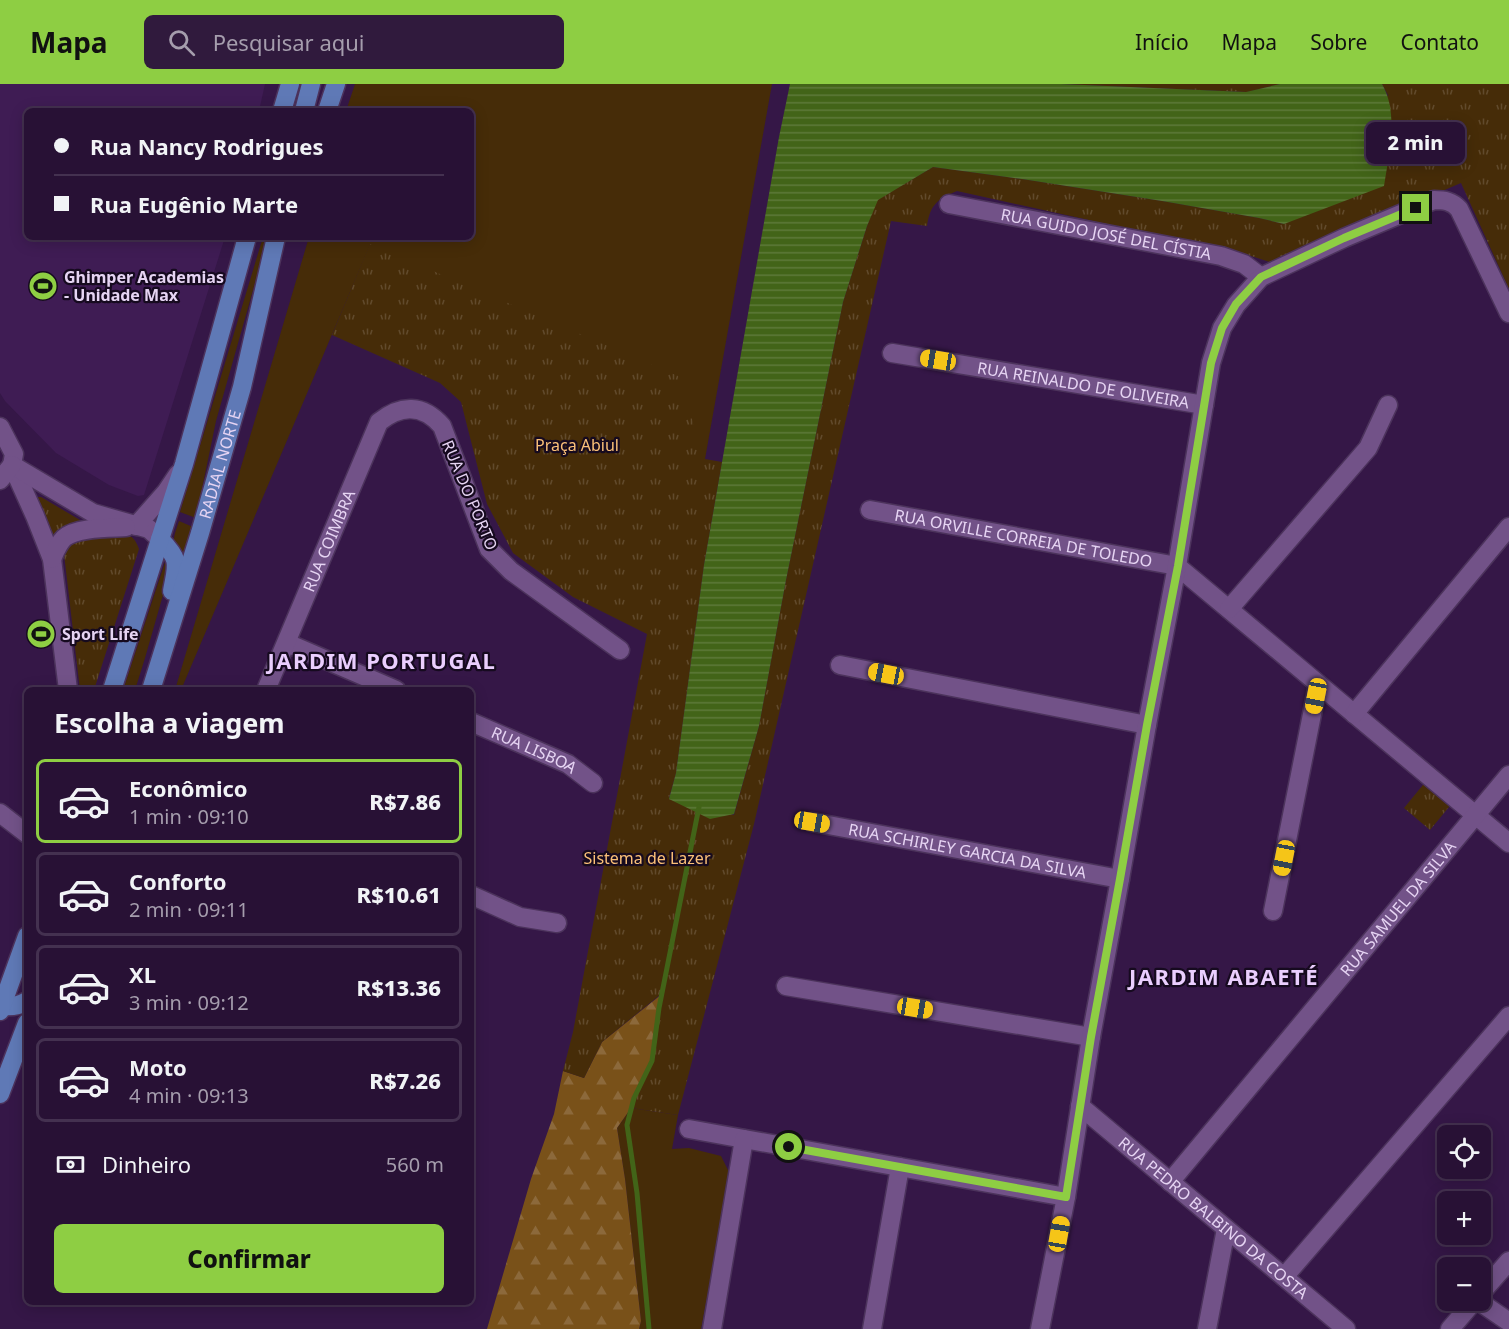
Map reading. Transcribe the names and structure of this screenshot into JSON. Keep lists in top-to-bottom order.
{
  "streets": {
    "main road": ["RADIAL NORTE"],
    "street": [
      "RUA GUIDO JOSÉ DEL CÍSTIA",
      "RUA REINALDO DE OLIVEIRA",
      "RUA DO PORTO",
      "RUA ORVILLE CORREIA DE TOLEDO",
      "RUA COIMBRA",
      "RUA LISBOA",
      "RUA SCHIRLEY GARCIA DA SILVA",
      "RUA SAMUEL DA SILVA",
      "RUA PEDRO BALBINO DA COSTA"
    ]
  },
  "crossings": [
    ["RUA DO PORTO", "RUA COIMBRA"],
    ["RUA ORVILLE CORREIA DE TOLEDO", "RUA SAMUEL DA SILVA"],
    ["RUA SAMUEL DA SILVA", "RUA PEDRO BALBINO DA COSTA"]
  ],
  "districts": ["JARDIM PORTUGAL", "JARDIM ABAETÉ"],
  "parks": ["Praça Abiul", "Sistema de Lazer"],
  "places": {
    "sports": ["Ghimper Academias - Unidade Max", "Sport Life"]
  },
  "page": {
    "header": "Mapa",
    "search": "Pesquisar aqui",
    "nav": [
      "Início",
      "Mapa",
      "Sobre",
      "Contato"
    ],
    "banner": ["Rua Nancy Rodrigues", "Rua Eugênio Marte"],
    "bubble": "2 min",
    "heading": "Escolha a viagem",
    "list": [
      {
        "name": "Econômico",
        "note": "1 min · 09:10",
        "value": "R$7.86"
      },
      {
        "name": "Conforto",
        "note": "2 min · 09:11",
        "value": "R$10.61"
      },
      {
        "name": "XL",
        "note": "3 min · 09:12",
        "value": "R$13.36"
      },
      {
        "name": "Moto",
        "note": "4 min · 09:13",
        "value": "R$7.26"
      }
    ],
    "map_buttons": ["+", "−"],
    "pay": ["Dinheiro", "560 m"],
    "buttons": "Confirmar"
  }
}
